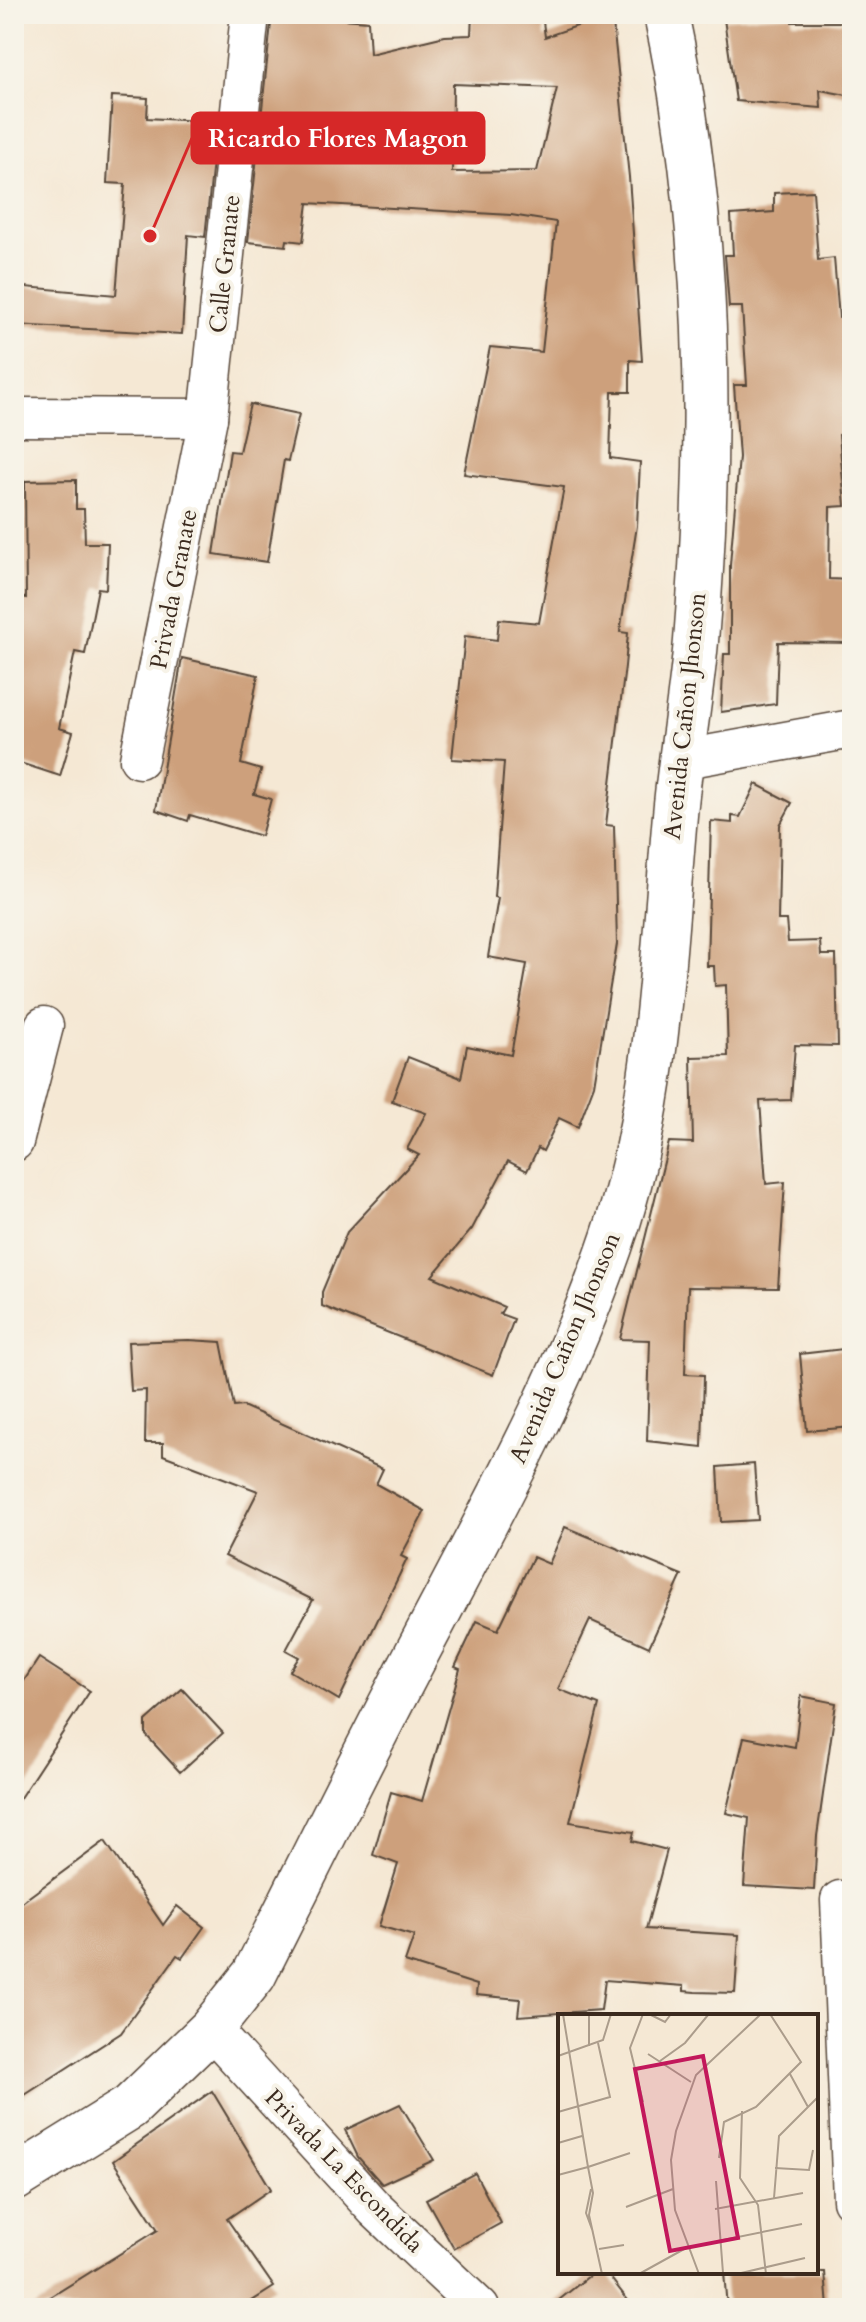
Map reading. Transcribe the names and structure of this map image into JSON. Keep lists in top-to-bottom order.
{
  "streets": {
    "main road": ["Avenida Cañon Jhonson"],
    "street": ["Calle Granate", "Privada Granate", "Privada La Escondida"]
  },
  "crossings": [
    ["Calle Granate", "Privada Granate"],
    ["Avenida Cañon Jhonson", "Privada La Escondida"]
  ],
  "places": ["Ricardo Flores Magon"]
}
